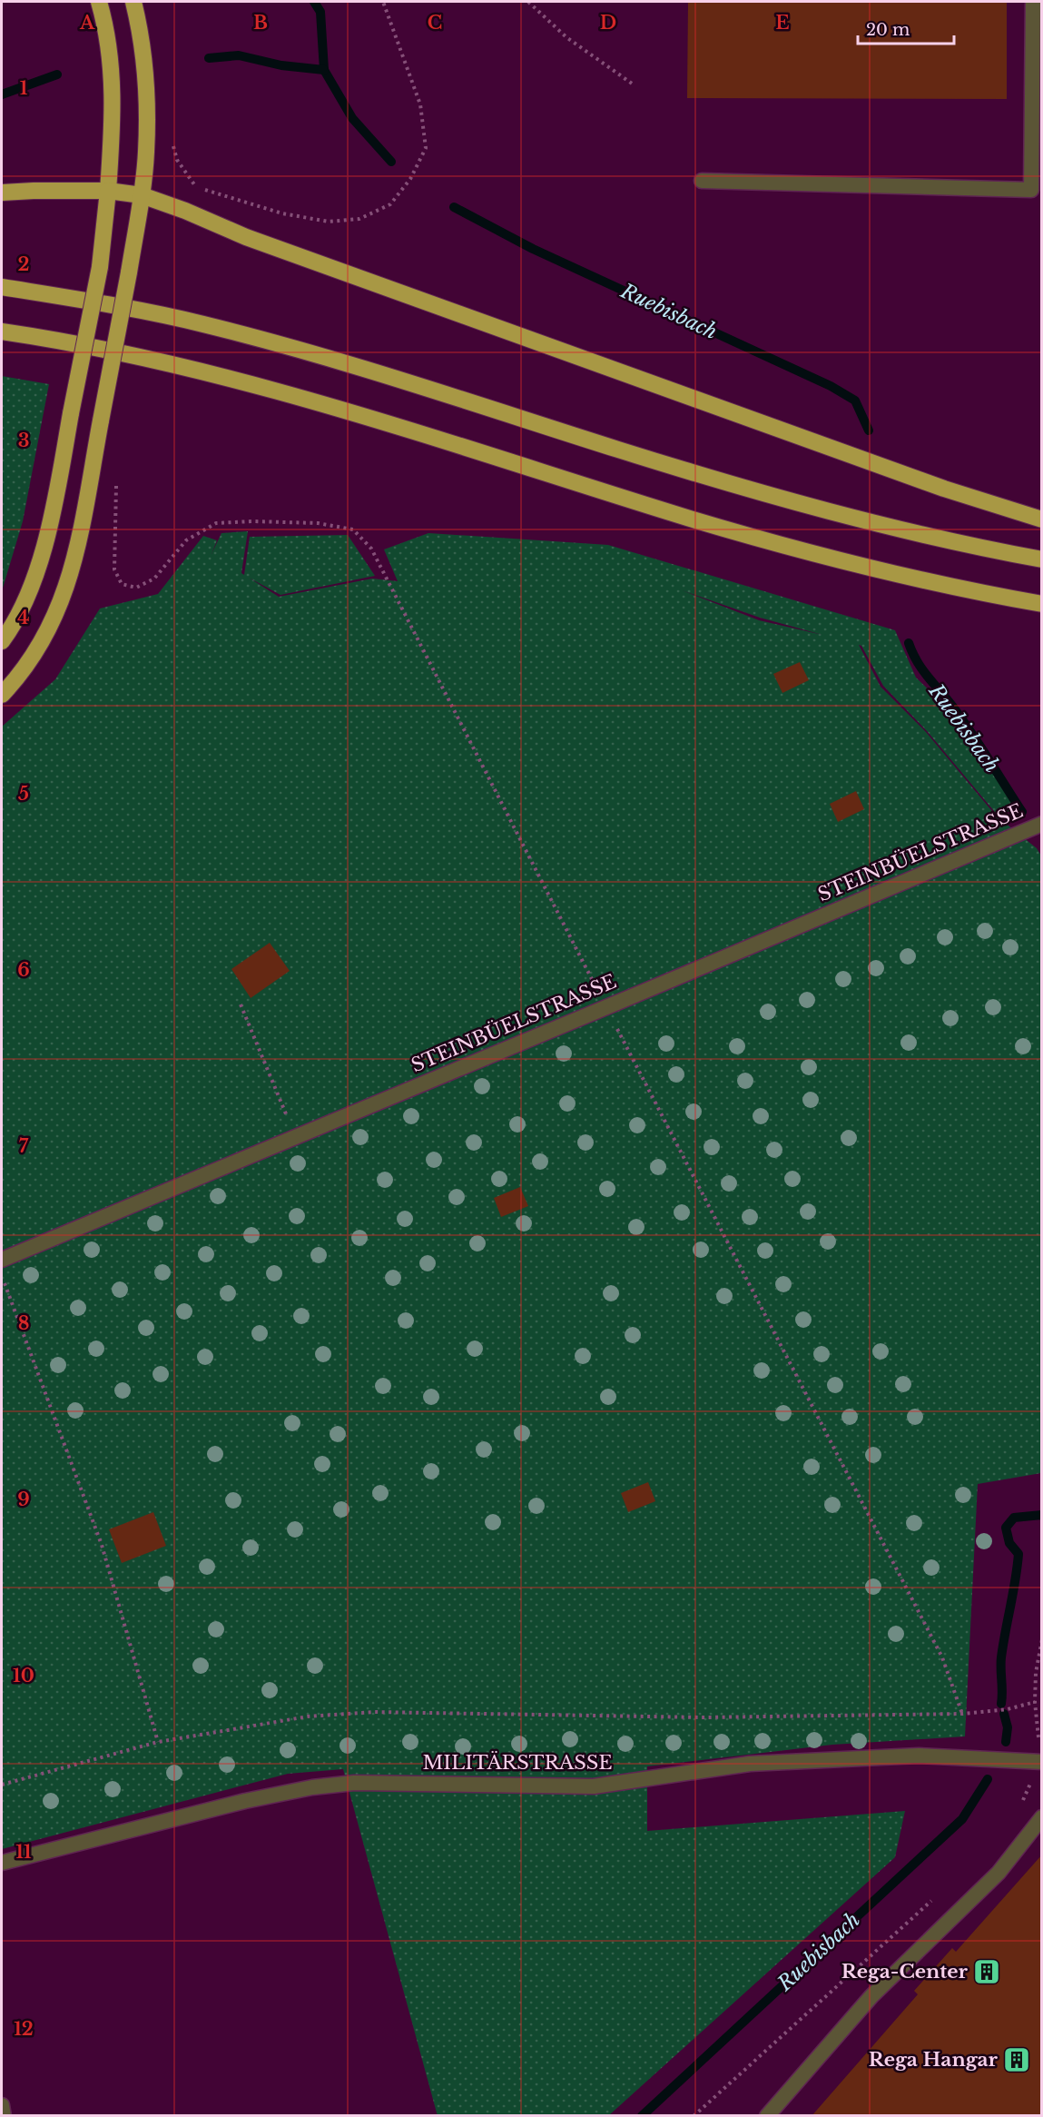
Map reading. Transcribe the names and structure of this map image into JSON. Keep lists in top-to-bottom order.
{
  "streets": {
    "street": ["STEINBÜELSTRASSE", "MILITÄRSTRASSE"]
  },
  "water": ["Ruebisbach"],
  "places": {
    "building": ["Rega-Center", "Rega Hangar"]
  },
  "scale_bar": "20 m",
  "grid": {
    "columns": [
      "A",
      "B",
      "C",
      "D",
      "E"
    ],
    "rows": [
      "1",
      "2",
      "3",
      "4",
      "5",
      "6",
      "7",
      "8",
      "9",
      "10",
      "11",
      "12"
    ]
  }
}
